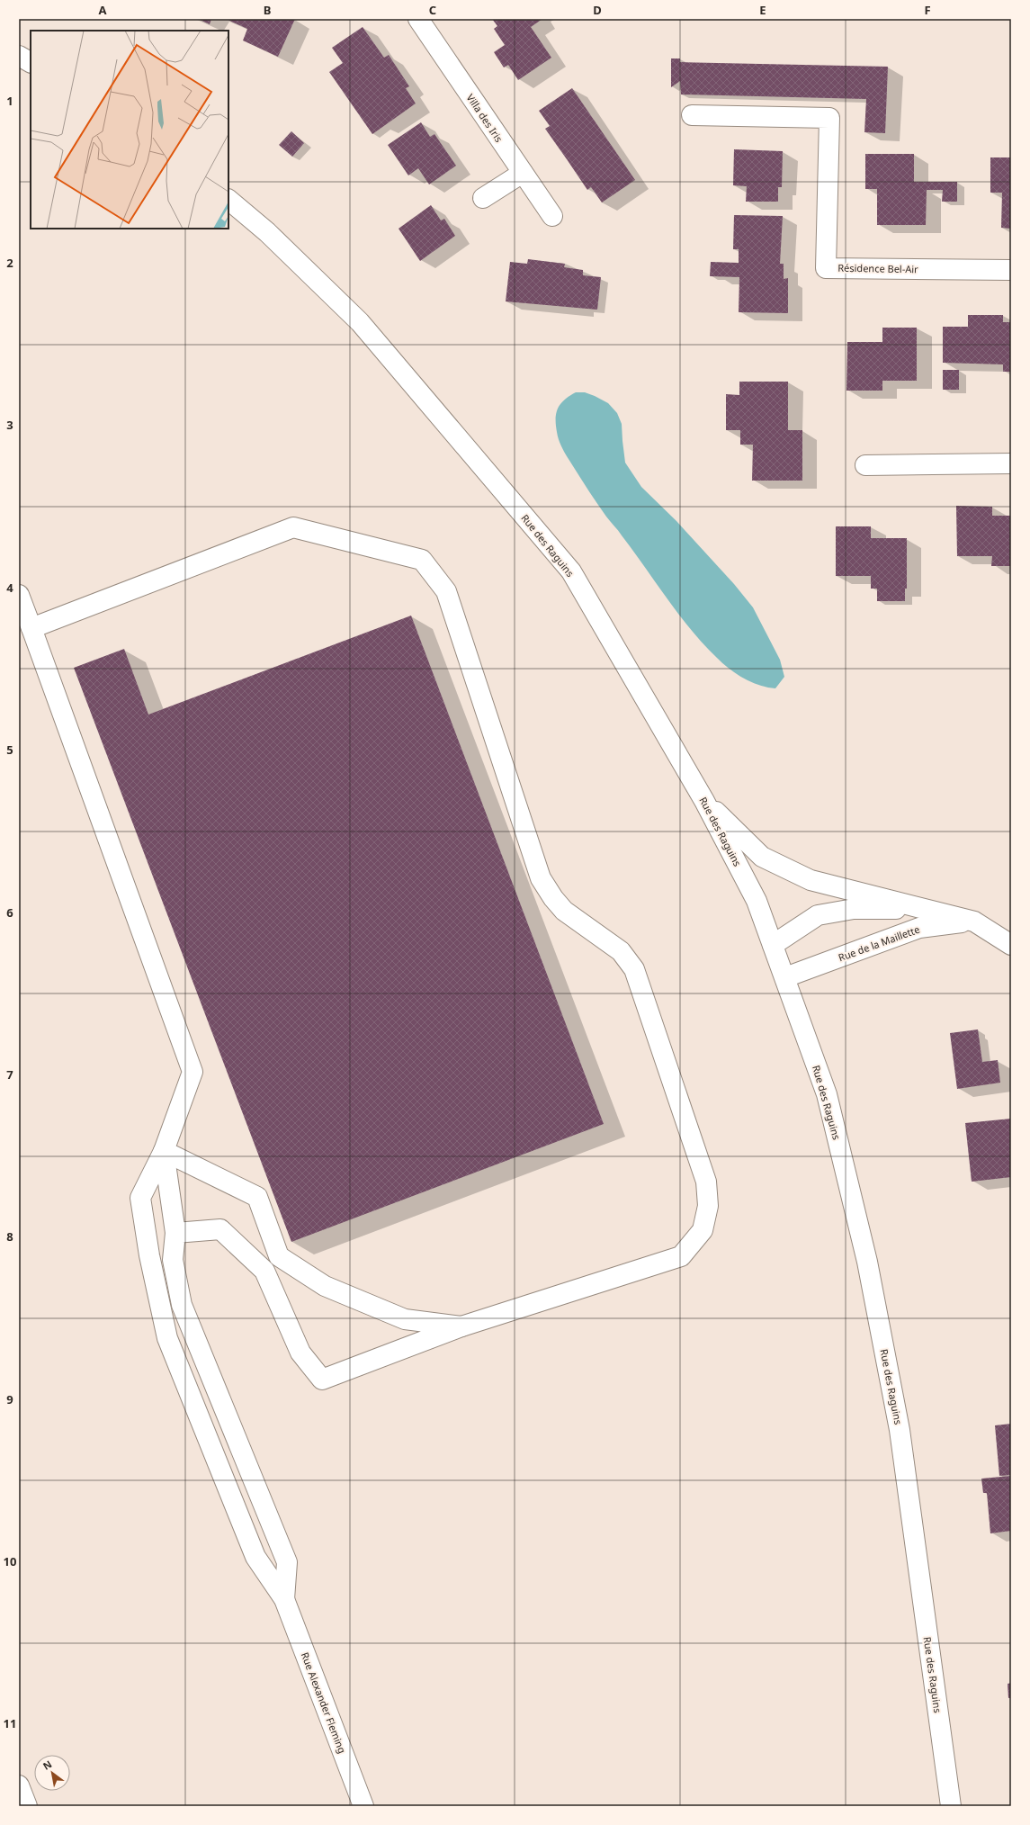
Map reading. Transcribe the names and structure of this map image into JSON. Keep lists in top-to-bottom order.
{
  "streets": {
    "street": [
      "Villa des Iris",
      "Résidence Bel-Air",
      "Rue des Raguins",
      "Rue de la Maillette",
      "Rue Alexander Fleming"
    ]
  },
  "crossings": [
    ["Rue des Raguins", "Rue de la Maillette"]
  ],
  "north": "top left",
  "grid": {
    "columns": [
      "A",
      "B",
      "C",
      "D",
      "E",
      "F"
    ],
    "rows": [
      "1",
      "2",
      "3",
      "4",
      "5",
      "6",
      "7",
      "8",
      "9",
      "10",
      "11"
    ]
  }
}
